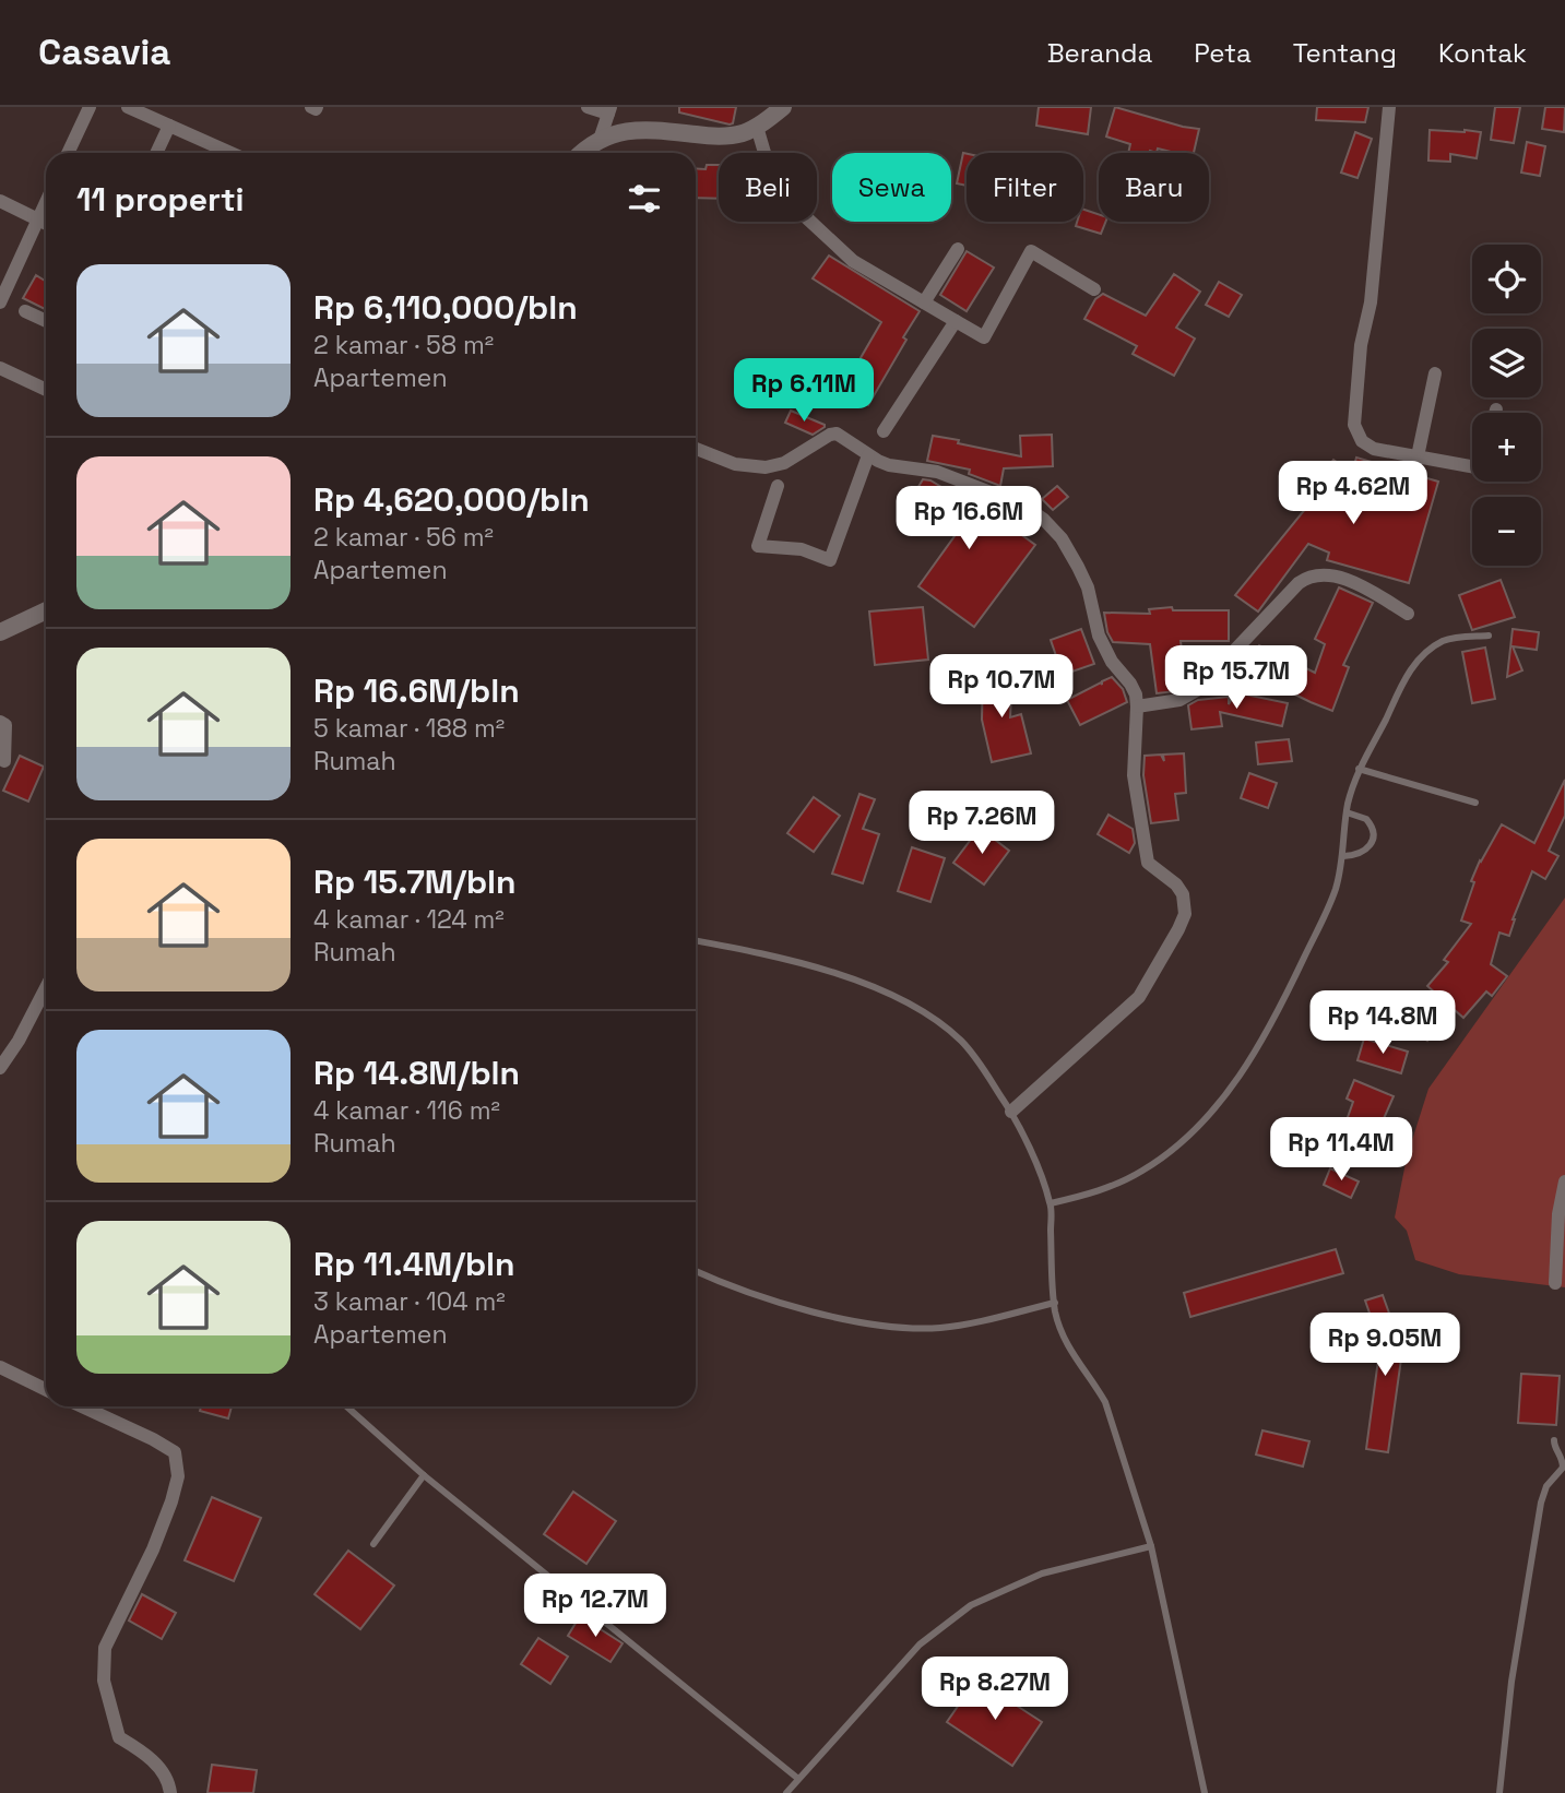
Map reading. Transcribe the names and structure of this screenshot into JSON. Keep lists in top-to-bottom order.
{
  "page": {
    "header": "Casavia",
    "nav": [
      "Beranda",
      "Peta",
      "Tentang",
      "Kontak"
    ],
    "chip": [
      "Beli",
      "Sewa",
      "Filter",
      "Baru"
    ],
    "heading": "11 properti",
    "map_buttons": ["+", "−"],
    "list": [
      {
        "name": "Rp 6,110,000/bln",
        "note": "2 kamar · 58 m² · Apartemen"
      },
      {
        "name": "Rp 4,620,000/bln",
        "note": "2 kamar · 56 m² · Apartemen"
      },
      {
        "name": "Rp 16.6M/bln",
        "note": "5 kamar · 188 m² · Rumah"
      },
      {
        "name": "Rp 15.7M/bln",
        "note": "4 kamar · 124 m² · Rumah"
      },
      {
        "name": "Rp 14.8M/bln",
        "note": "4 kamar · 116 m² · Rumah"
      },
      {
        "name": "Rp 11.4M/bln",
        "note": "3 kamar · 104 m² · Apartemen"
      }
    ],
    "price": [
      "Rp 6.11M",
      "Rp 4.62M",
      "Rp 16.6M",
      "Rp 15.7M",
      "Rp 10.7M",
      "Rp 7.26M",
      "Rp 14.8M",
      "Rp 11.4M",
      "Rp 9.05M",
      "Rp 12.7M",
      "Rp 8.27M"
    ]
  }
}
